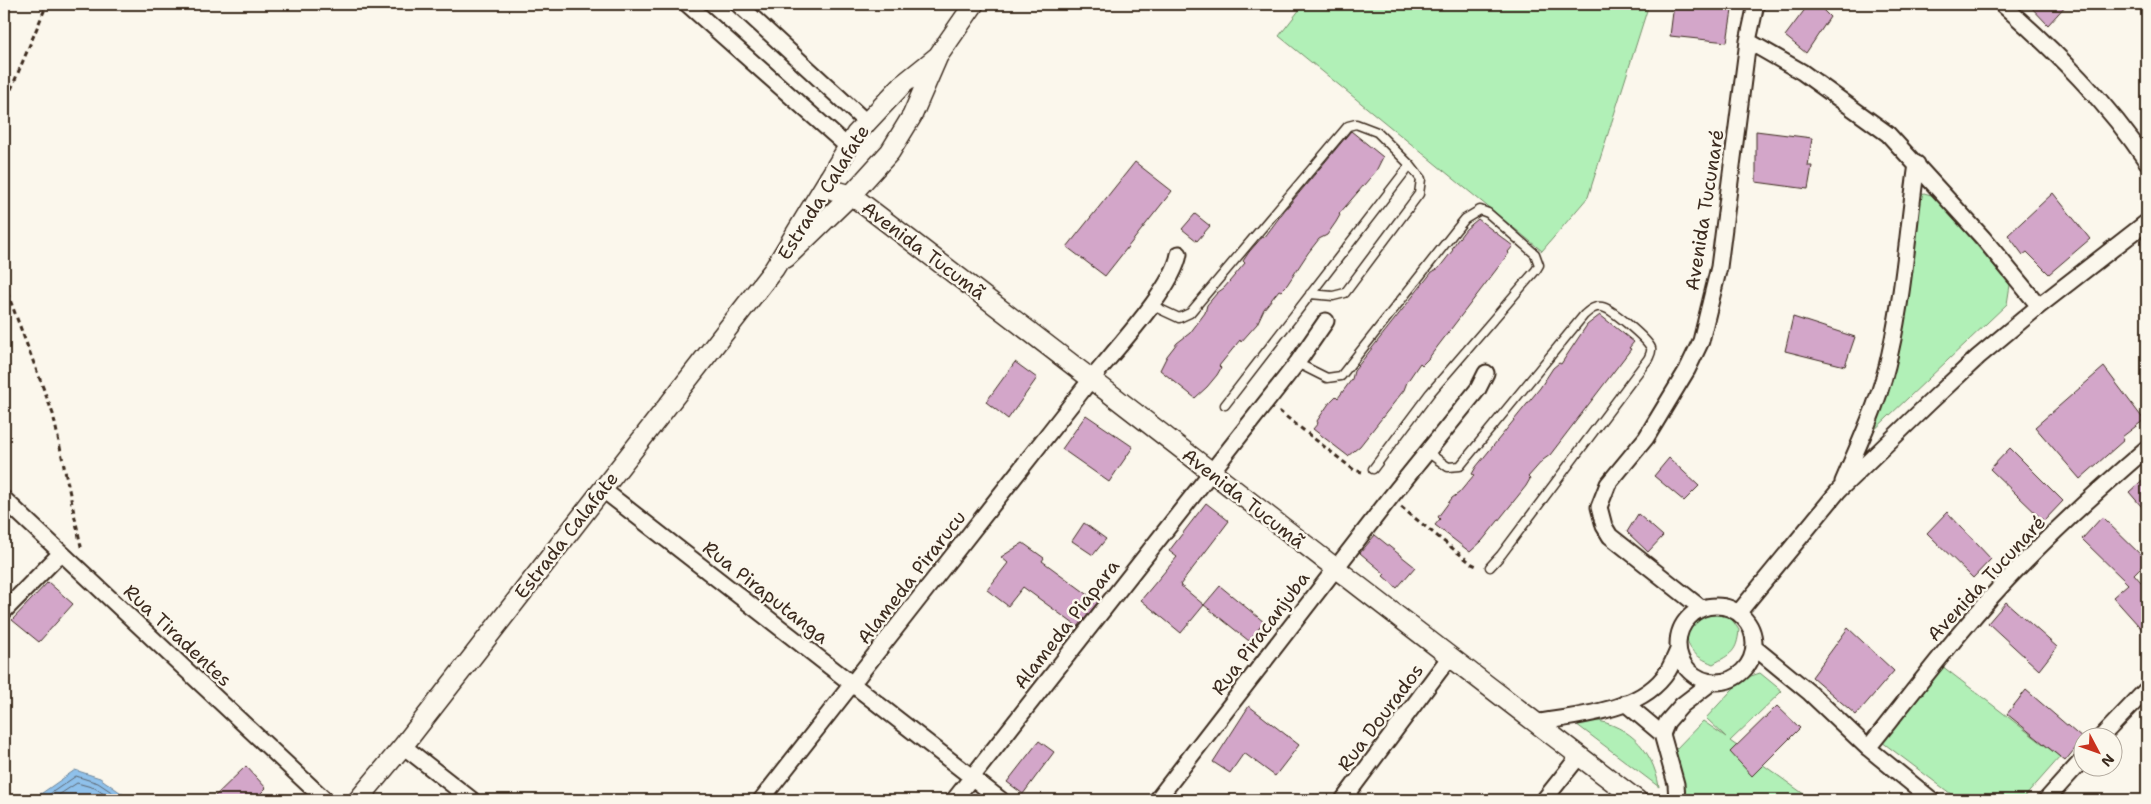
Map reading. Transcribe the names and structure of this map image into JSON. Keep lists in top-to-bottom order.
{
  "streets": {
    "street": [
      "Estrada Calafate",
      "Avenida Tucunaré",
      "Avenida Tucumã",
      "Alameda Pirarucu",
      "Rua Piraputanga",
      "Alameda Piapara",
      "Rua Piracanjuba",
      "Rua Tiradentes",
      "Rua Dourados"
    ]
  },
  "crossings": [
    ["Estrada Calafate", "Avenida Tucumã"],
    ["Estrada Calafate", "Rua Piraputanga"],
    ["Avenida Tucumã", "Alameda Pirarucu"],
    ["Avenida Tucumã", "Alameda Piapara"],
    ["Avenida Tucumã", "Rua Piracanjuba"],
    ["Avenida Tucumã", "Rua Dourados"],
    ["Alameda Pirarucu", "Rua Piraputanga"],
    ["Rua Piraputanga", "Alameda Piapara"]
  ],
  "north": "bottom right"
}
